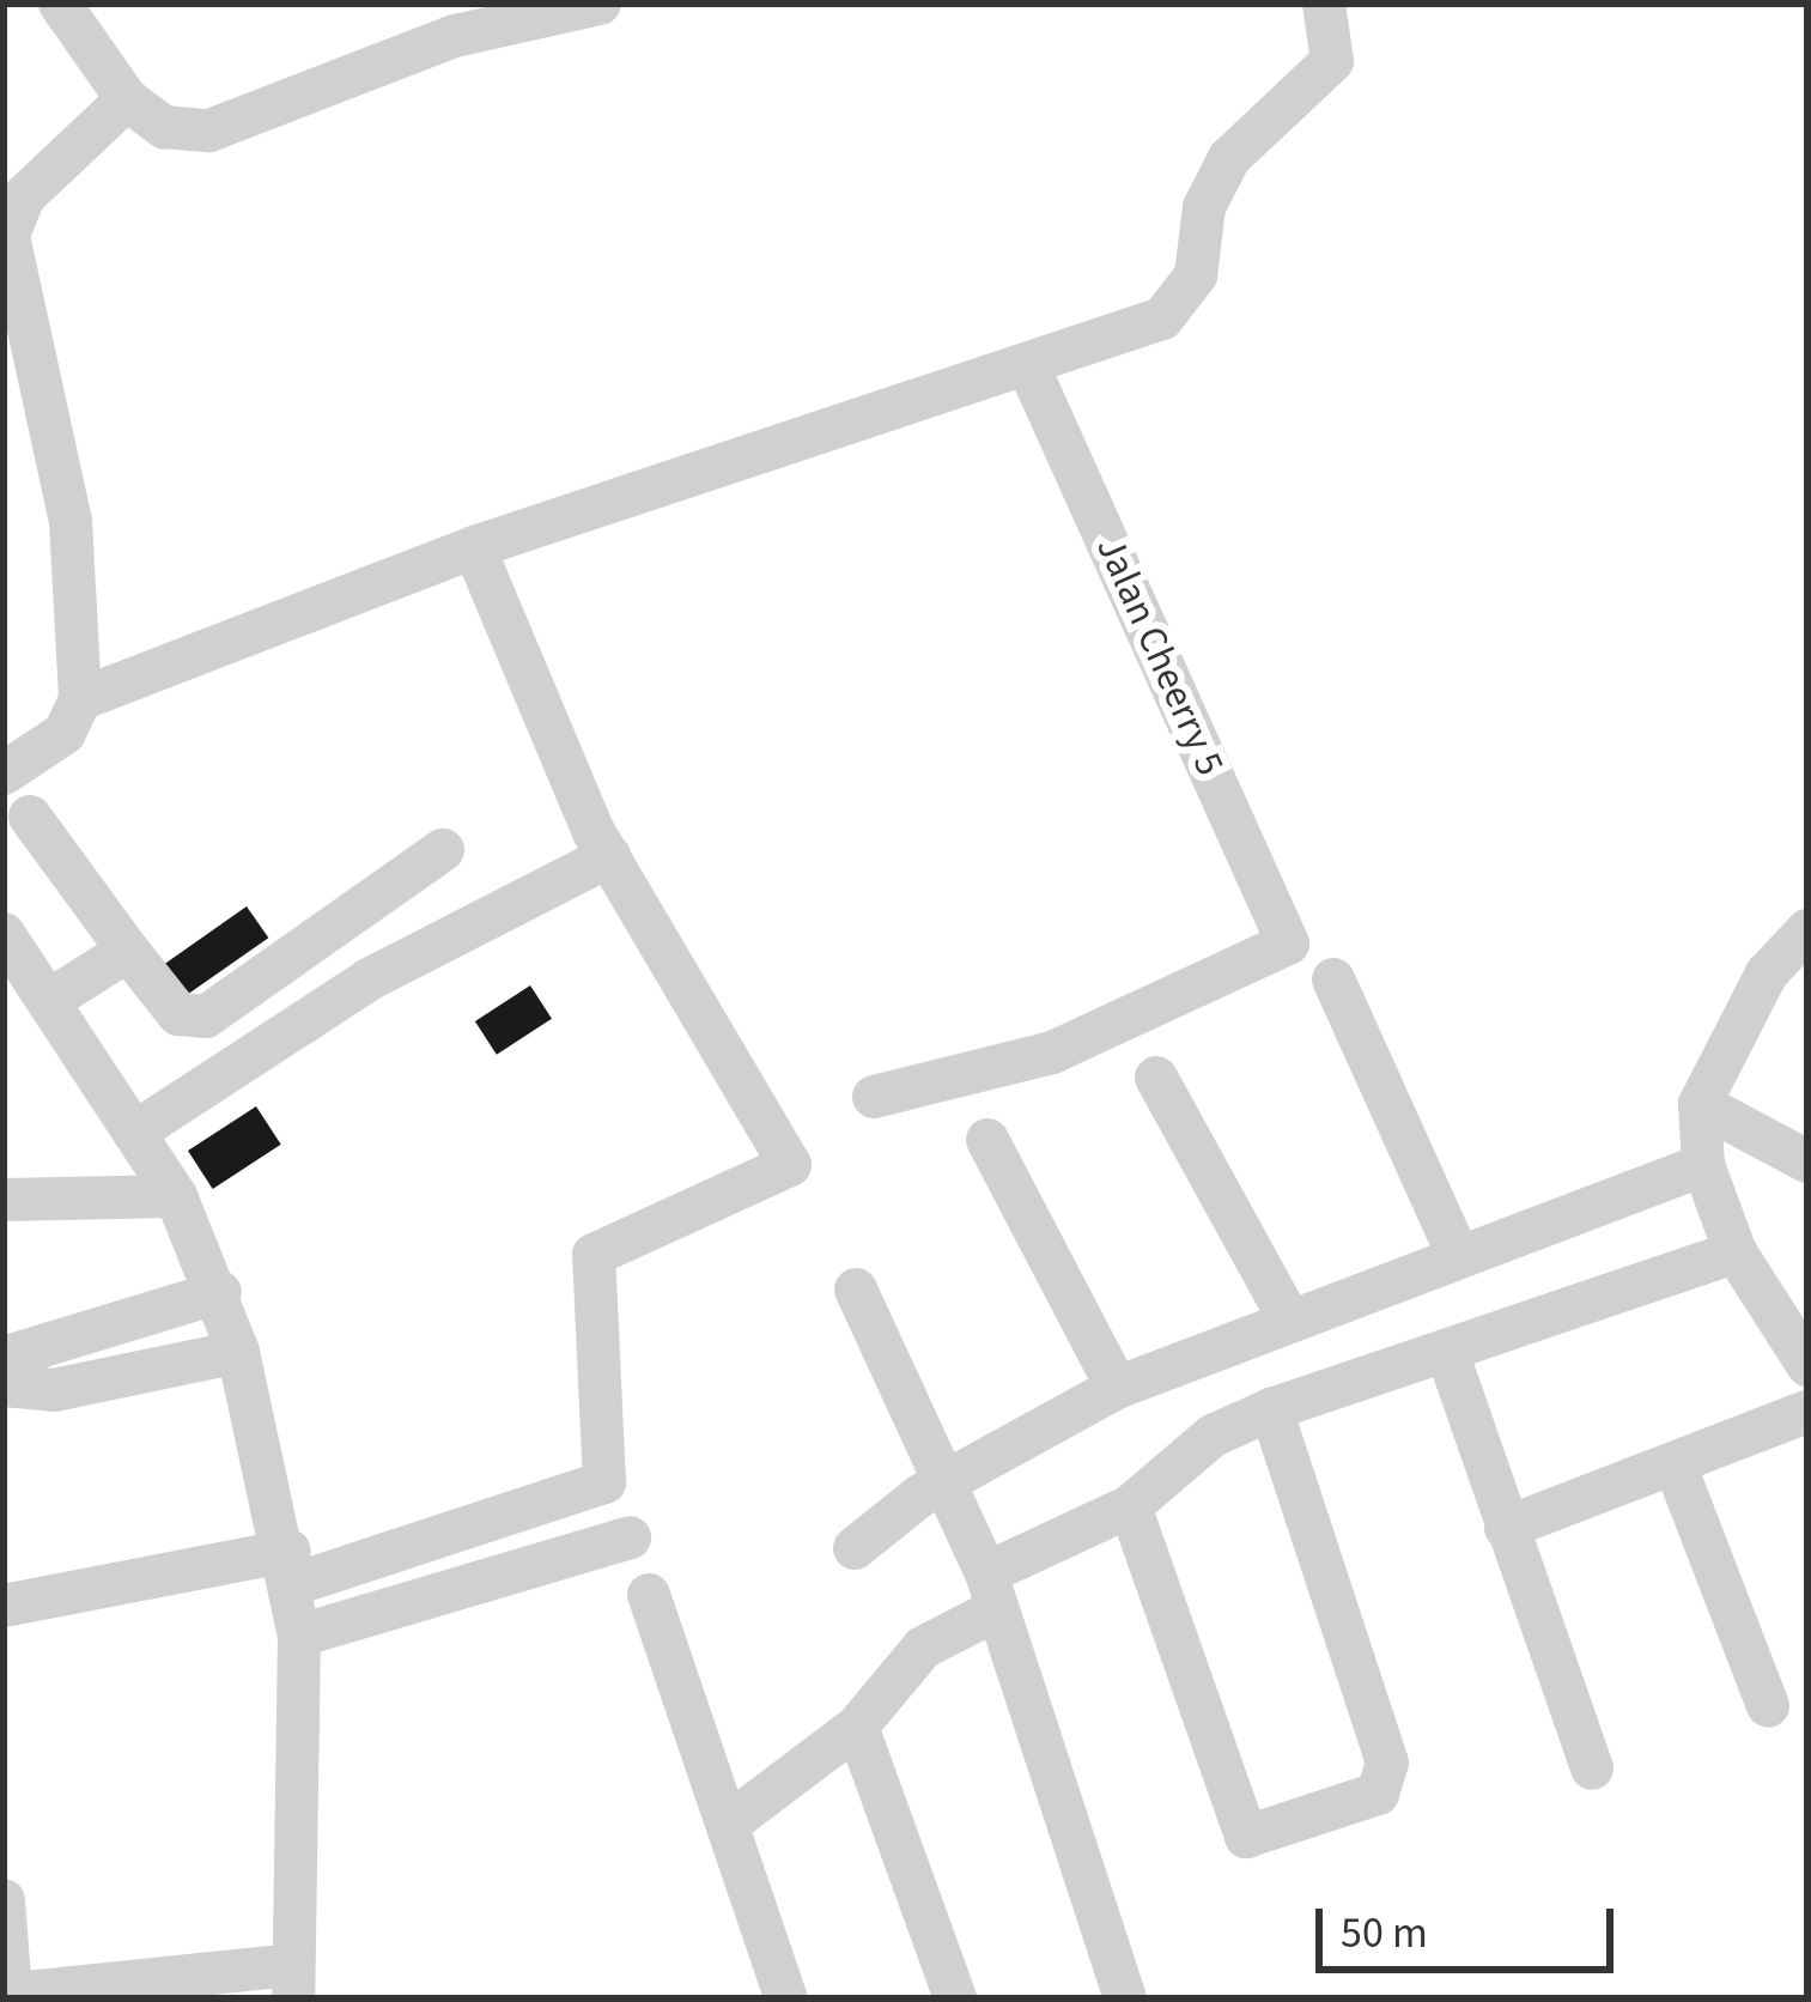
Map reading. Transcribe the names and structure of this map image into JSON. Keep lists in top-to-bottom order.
{
  "streets": {
    "street": ["Jalan Cheerry 5"]
  },
  "scale_bar": "50 m"
}
